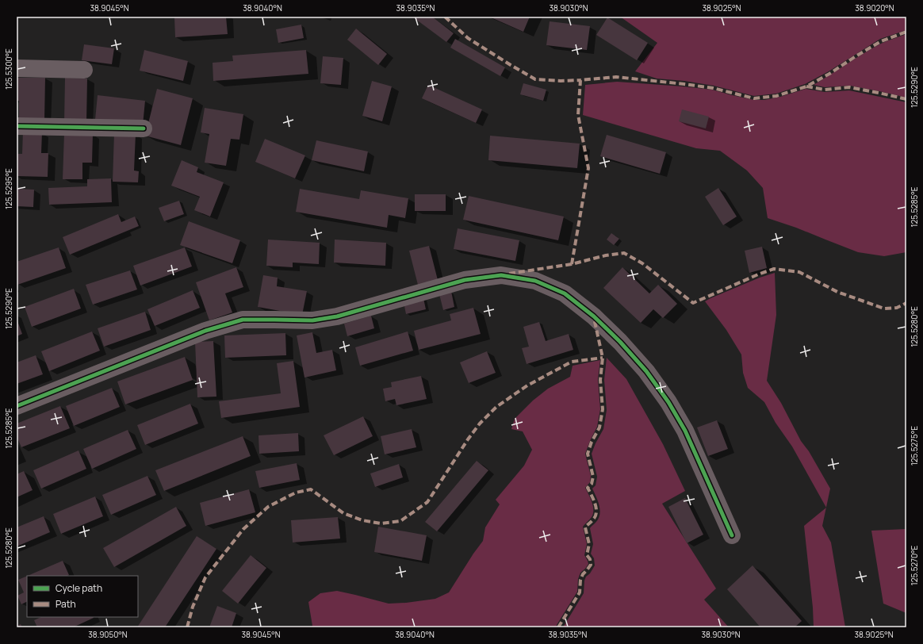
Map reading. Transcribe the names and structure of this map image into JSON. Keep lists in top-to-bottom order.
{
  "legend": ["Cycle path", "Path"],
  "coordinates": [
    "38.9045°N",
    "38.9040°N",
    "38.9035°N",
    "38.9030°N",
    "38.9025°N",
    "38.9020°N",
    "125.5300°E",
    "125.5290°E",
    "125.5295°E",
    "125.5285°E",
    "125.5280°E",
    "125.5275°E",
    "125.5270°E",
    "38.9050°N"
  ]
}
